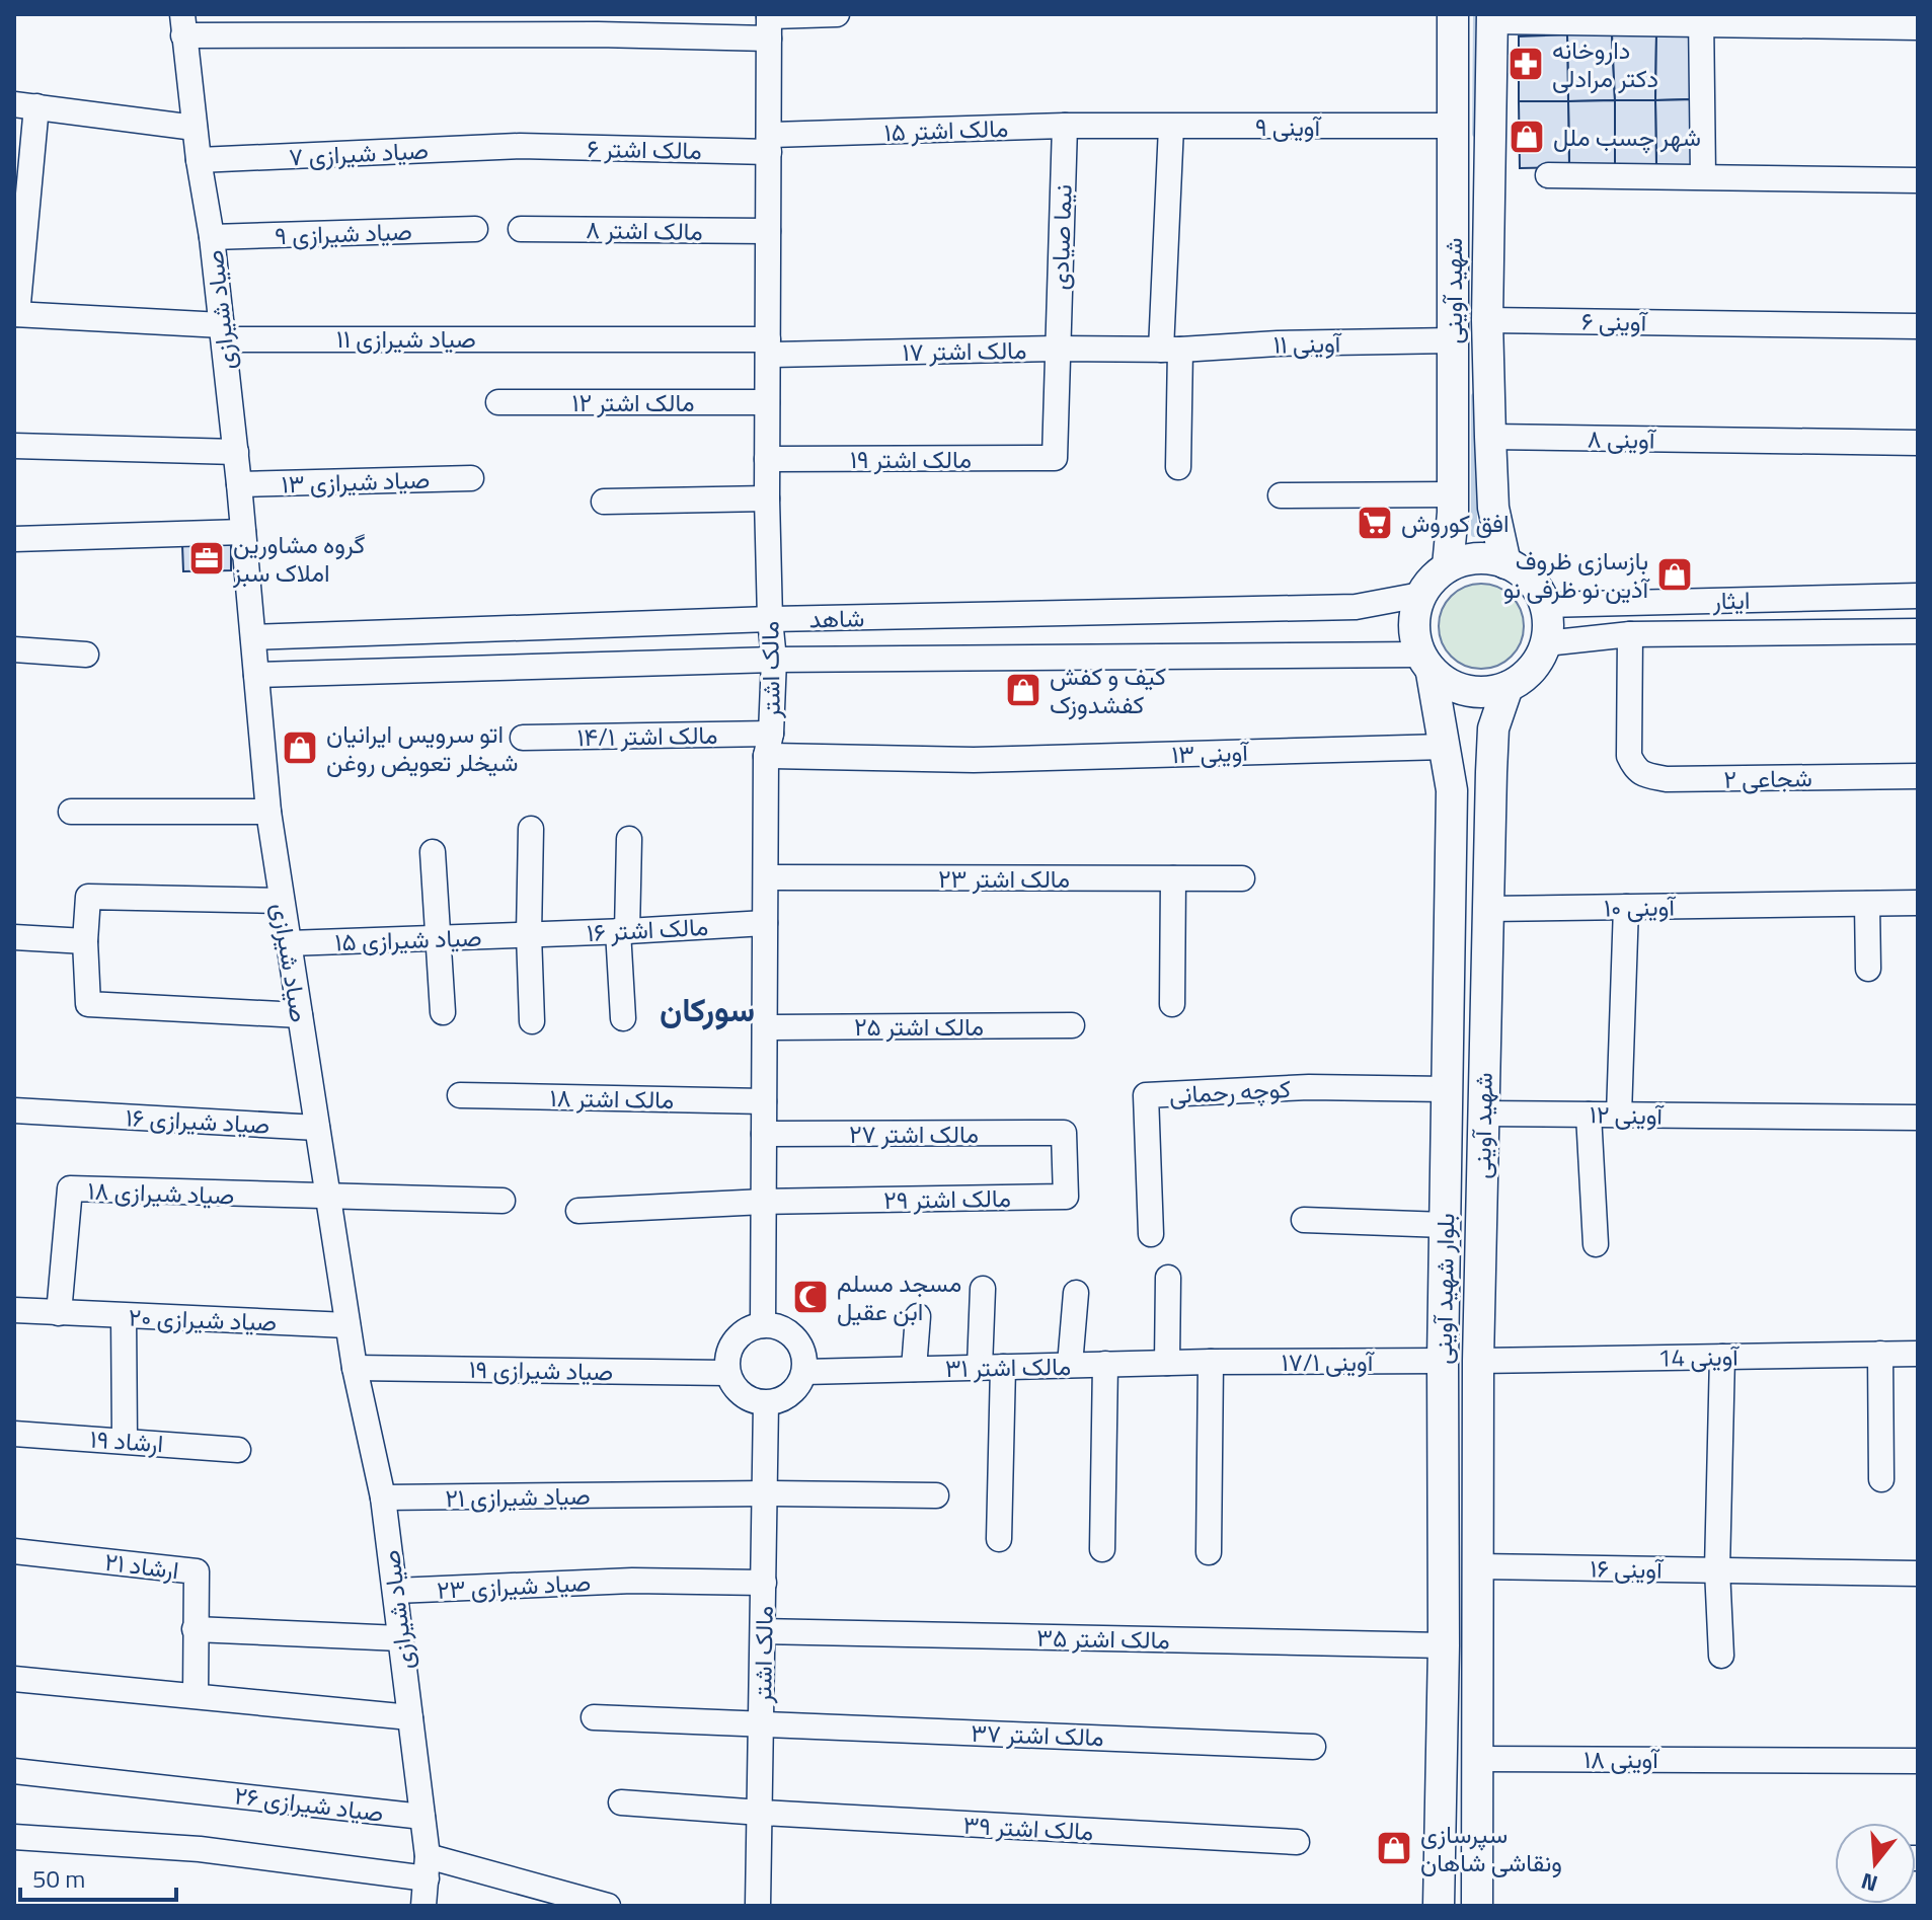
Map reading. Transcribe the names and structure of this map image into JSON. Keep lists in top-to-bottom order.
{
  "streets": {
    "main road": ["شهید آوینی", "بلوار شهید آوینی"],
    "street": [
      "۹ آوینی",
      "مالک اشتر ۱۵",
      "مالک اشتر ۶",
      "صیاد شیرازی ۷",
      "مالک اشتر ۸",
      "صیاد شیرازی ۹",
      "نیما صیادی",
      "صیاد شیرازی",
      "۶ آوینی",
      "صیاد شیرازی ۱۱",
      "۱۱ آوینی",
      "مالک اشتر ۱۷",
      "مالک اشتر ۱۲",
      "۸ آوینی",
      "مالک اشتر ۱۹",
      "صیاد شیرازی ۱۳",
      "ایثار",
      "شاهد",
      "مالک اشتر",
      "مالک اشتر ۱۴/۱",
      "آوینی ۱۳",
      "شجاعی ۲",
      "مالک اشتر ۲۳",
      "۱۰ آوینی",
      "مالک اشتر ۱۶",
      "صیاد شیرازی ۱۵",
      "مالک اشتر ۲۵",
      "کوچه رحمانی",
      "مالک اشتر ۱۸",
      "۱۲ آوینی",
      "صیاد شیرازی ۱۶",
      "مالک اشتر ۲۷",
      "صیاد شیرازی ۱۸",
      "مالک اشتر ۲۹",
      "صیاد شیرازی ۲۰",
      "آوینی 14",
      "آوینی ۱۷/۱",
      "مالک اشتر ۳۱",
      "صیاد شیرازی ۱۹",
      "ارشاد ۱۹",
      "صیاد شیرازی ۲۱",
      "ارشاد ۲۱",
      "۱۶ آوینی",
      "صیاد شیرازی ۲۳",
      "مالک اشتر ۳۵",
      "مالک اشتر ۳۷",
      "۱۸ آوینی",
      "صیاد شیرازی ۲۶",
      "مالک اشتر ۳۹"
    ]
  },
  "crossings": [
    ["۹ آوینی", "مالک اشتر ۱۵"],
    ["۹ آوینی", "شهید آوینی"],
    ["مالک اشتر ۱۵", "مالک اشتر ۶"],
    ["مالک اشتر ۱۵", "نیما صیادی"],
    ["مالک اشتر ۱۵", "مالک اشتر"],
    ["مالک اشتر ۶", "صیاد شیرازی ۷"],
    ["مالک اشتر ۶", "مالک اشتر"],
    ["صیاد شیرازی ۷", "صیاد شیرازی"],
    ["مالک اشتر ۸", "مالک اشتر"],
    ["صیاد شیرازی ۹", "صیاد شیرازی"],
    ["نیما صیادی", "مالک اشتر ۱۷"],
    ["نیما صیادی", "مالک اشتر ۱۹"],
    ["شهید آوینی", "۶ آوینی"],
    ["شهید آوینی", "۱۱ آوینی"],
    ["شهید آوینی", "۸ آوینی"],
    ["شهید آوینی", "ایثار"],
    ["شهید آوینی", "شاهد"],
    ["شهید آوینی", "۱۰ آوینی"],
    ["شهید آوینی", "۱۲ آوینی"],
    ["شهید آوینی", "بلوار شهید آوینی"],
    ["شهید آوینی", "آوینی 14"],
    ["شهید آوینی", "۱۶ آوینی"],
    ["صیاد شیرازی", "صیاد شیرازی ۱۱"],
    ["صیاد شیرازی", "صیاد شیرازی ۱۳"],
    ["صیاد شیرازی", "شاهد"],
    ["صیاد شیرازی", "صیاد شیرازی ۱۵"],
    ["صیاد شیرازی", "صیاد شیرازی ۱۶"],
    ["صیاد شیرازی", "صیاد شیرازی ۱۸"],
    ["صیاد شیرازی", "صیاد شیرازی ۲۰"],
    ["صیاد شیرازی", "صیاد شیرازی ۱۹"],
    ["صیاد شیرازی", "صیاد شیرازی ۲۱"],
    ["صیاد شیرازی", "صیاد شیرازی ۲۳"],
    ["صیاد شیرازی", "صیاد شیرازی ۲۶"],
    ["صیاد شیرازی ۱۱", "مالک اشتر ۱۷"],
    ["صیاد شیرازی ۱۱", "مالک اشتر"],
    ["۱۱ آوینی", "مالک اشتر ۱۷"],
    ["مالک اشتر ۱۷", "مالک اشتر"],
    ["مالک اشتر ۱۲", "مالک اشتر"],
    ["مالک اشتر ۱۹", "مالک اشتر"],
    ["ایثار", "شاهد"],
    ["ایثار", "شجاعی ۲"],
    ["ایثار", "بلوار شهید آوینی"],
    ["شاهد", "مالک اشتر"],
    ["شاهد", "بلوار شهید آوینی"],
    ["مالک اشتر", "مالک اشتر ۱۴/۱"],
    ["مالک اشتر", "مالک اشتر ۲۳"],
    ["مالک اشتر", "مالک اشتر ۱۶"],
    ["مالک اشتر", "مالک اشتر ۲۵"],
    ["مالک اشتر", "مالک اشتر ۱۸"],
    ["مالک اشتر", "مالک اشتر ۲۷"],
    ["مالک اشتر", "مالک اشتر ۲۹"],
    ["مالک اشتر", "مالک اشتر ۳۱"],
    ["مالک اشتر", "صیاد شیرازی ۱۹"],
    ["مالک اشتر", "صیاد شیرازی ۲۱"],
    ["مالک اشتر", "صیاد شیرازی ۲۳"],
    ["مالک اشتر", "مالک اشتر ۳۵"],
    ["مالک اشتر", "مالک اشتر ۳۷"],
    ["مالک اشتر", "مالک اشتر ۳۹"],
    ["مالک اشتر ۱۴/۱", "آوینی ۱۳"],
    ["آوینی ۱۳", "بلوار شهید آوینی"],
    ["مالک اشتر ۱۶", "صیاد شیرازی ۱۵"],
    ["کوچه رحمانی", "بلوار شهید آوینی"],
    ["مالک اشتر ۲۷", "مالک اشتر ۲۹"],
    ["صیاد شیرازی ۱۸", "صیاد شیرازی ۲۰"],
    ["بلوار شهید آوینی", "آوینی ۱۷/۱"],
    ["بلوار شهید آوینی", "مالک اشتر ۳۵"],
    ["آوینی ۱۷/۱", "مالک اشتر ۳۱"],
    ["مالک اشتر ۳۱", "صیاد شیرازی ۱۹"]
  ],
  "districts": ["سورکان"],
  "places": {
    "pharmacy": ["داروخانه دکتر مرادلی"],
    "shop": [
      "شهر چسب ملل",
      "بازسازی ظروف آذین نو ظرفی نو",
      "کیف و کفش کفشدوزک",
      "اتو سرویس ایرانیان شیخلر تعویض روغن",
      "سپرسازی و‌نقاشی شاهان"
    ],
    "supermarket": ["افق کوروش"],
    "office": ["گروه مشاورین املاک سبز"],
    "mosque": ["مسجد مسلم ابن عقیل"]
  },
  "scale_bar": "50 m",
  "north": "bottom"
}
